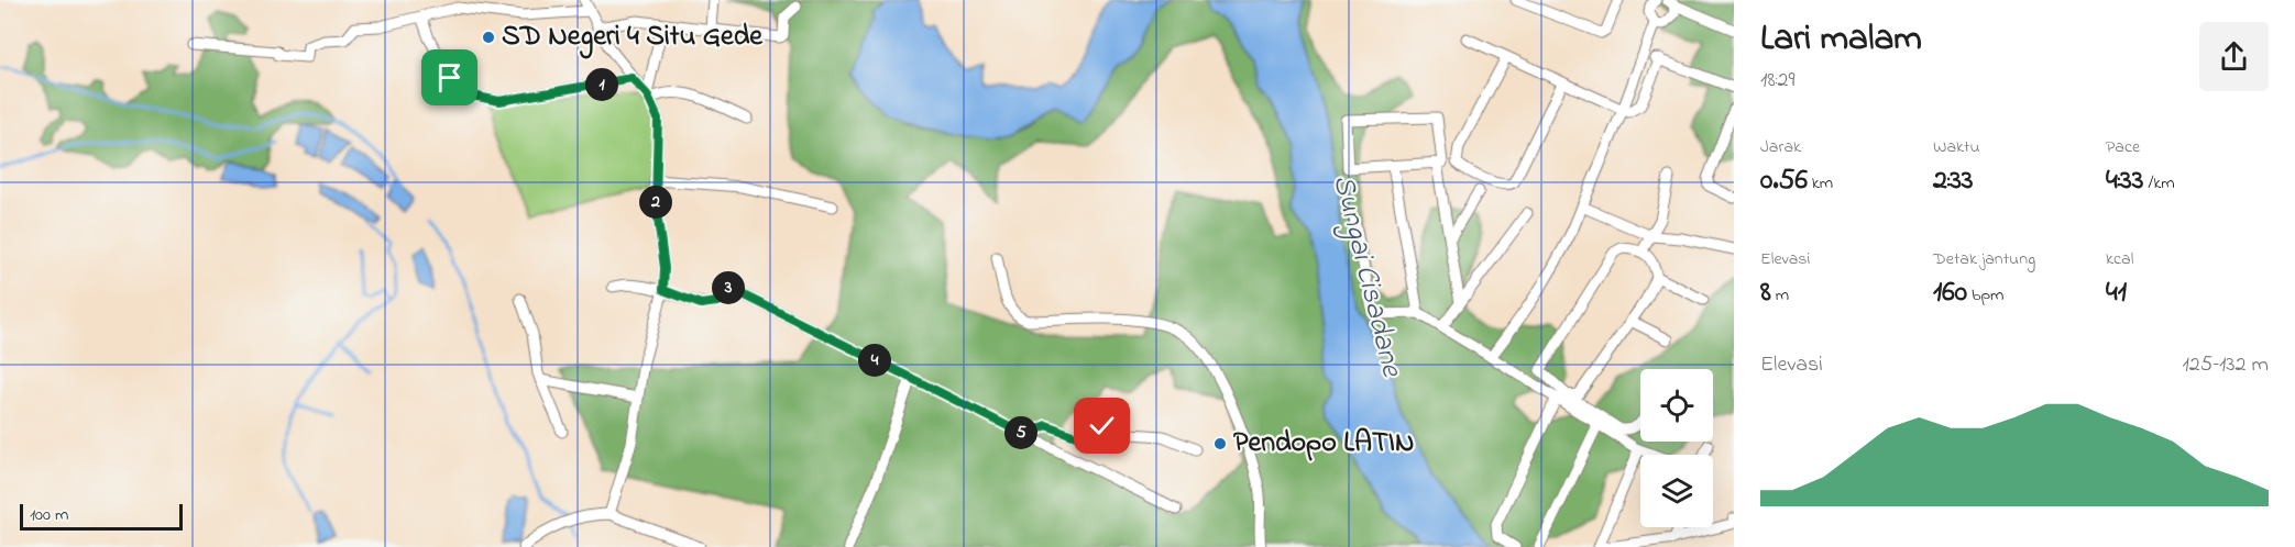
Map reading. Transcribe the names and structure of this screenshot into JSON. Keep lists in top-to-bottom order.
{
  "water": ["Sungai Cisadane"],
  "places": ["SD Negeri 4 Situ Gede", "Pendopo LATIN"],
  "scale_bar": "100 m",
  "page": {
    "heading": ["Lari malam", "18:29"],
    "pins": [
      "1",
      "2",
      "3",
      "4",
      "5"
    ],
    "stats": [
      ["Jarak", "0.56 km"],
      ["Waktu", "2:33"],
      ["Pace", "4:33 /km"],
      ["Elevasi", "8 m"],
      ["Detak jantung", "160 bpm"],
      ["kcal", "41"]
    ],
    "chart": ["Elevasi", "125–132 m"],
    "scale": "100 m"
  }
}
